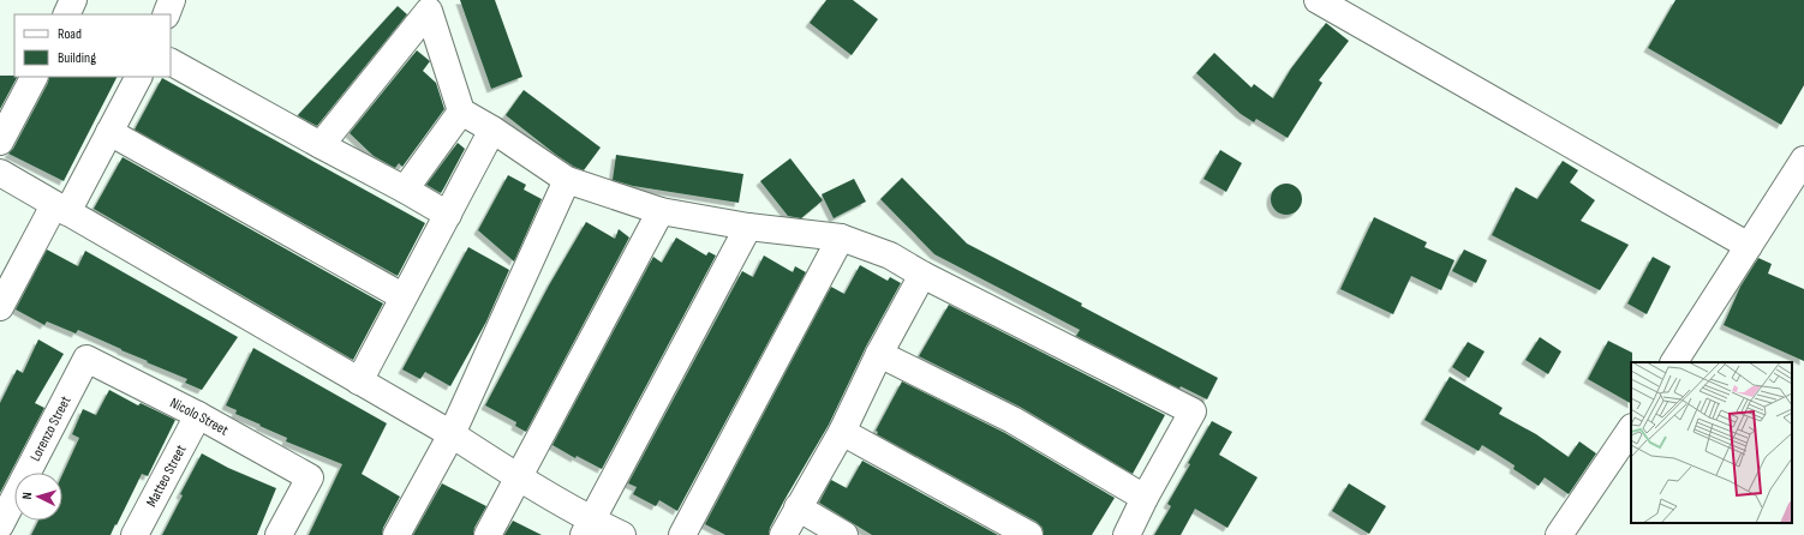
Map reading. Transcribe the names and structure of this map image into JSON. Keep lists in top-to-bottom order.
{
  "streets": {
    "street": ["Nicolo Street", "Lorenzo Street", "Matteo Street"]
  },
  "crossings": [
    ["Nicolo Street", "Lorenzo Street"],
    ["Nicolo Street", "Matteo Street"]
  ],
  "legend": ["Road", "Building"],
  "north": "left"
}
